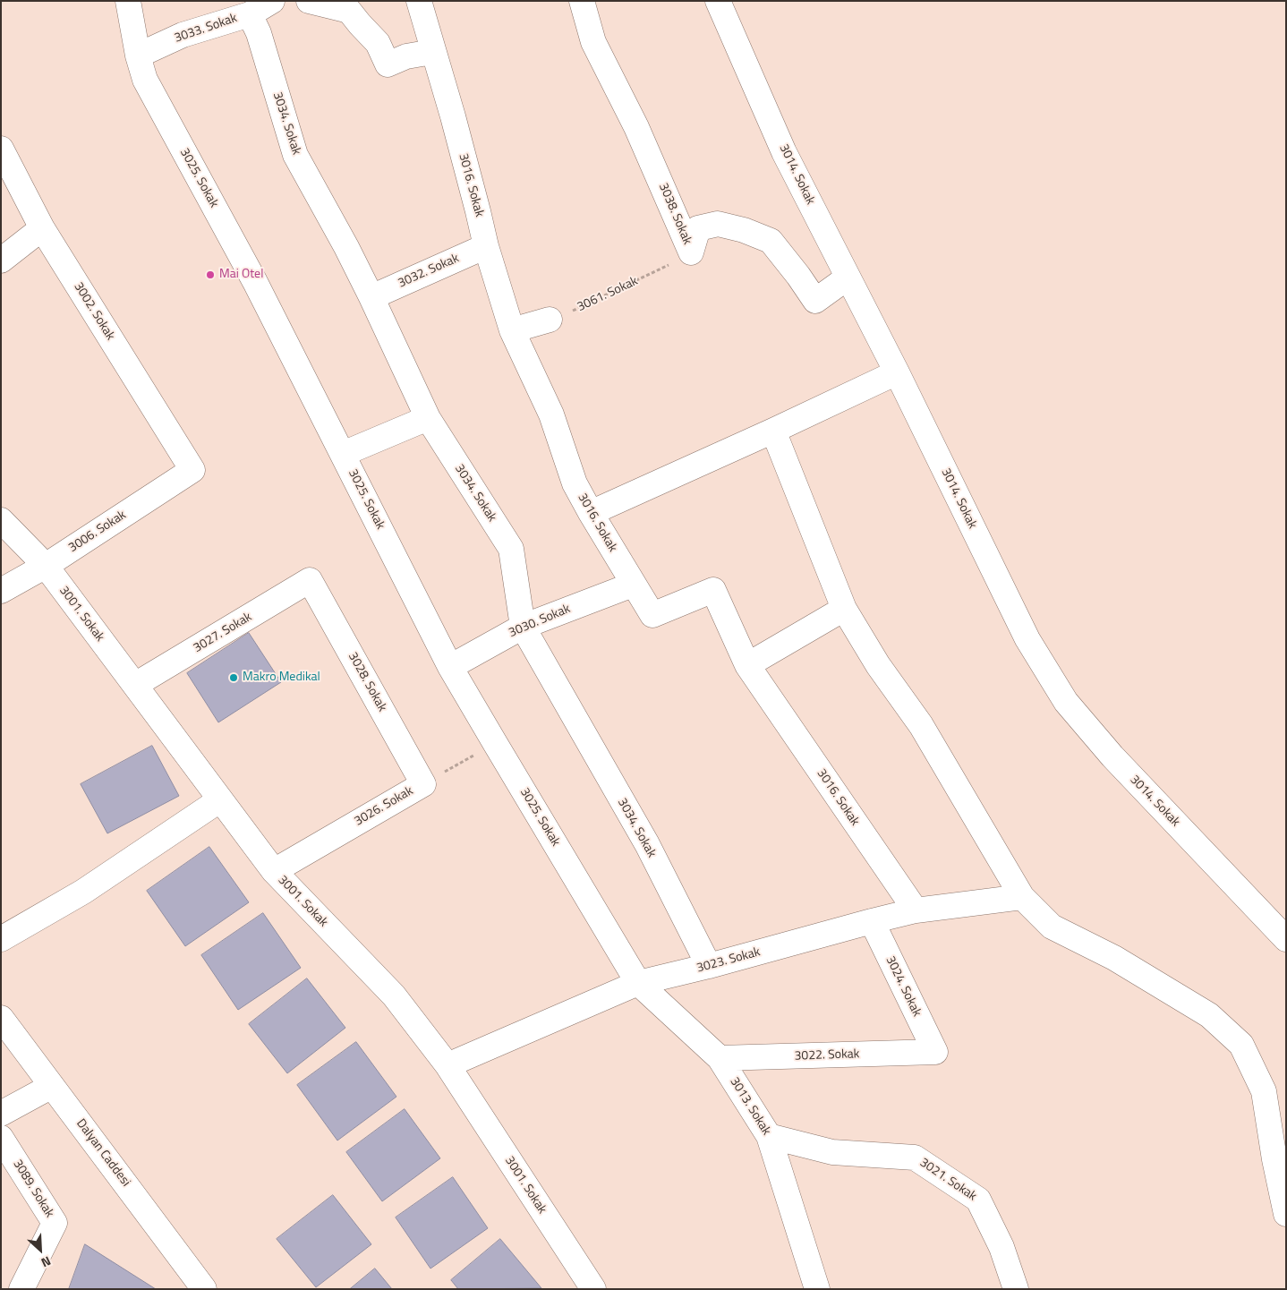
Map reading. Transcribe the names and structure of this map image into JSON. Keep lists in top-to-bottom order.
{
  "streets": {
    "street": [
      "3033. Sokak",
      "3034. Sokak",
      "3014. Sokak",
      "3025. Sokak",
      "3016. Sokak",
      "3038. Sokak",
      "3032. Sokak",
      "3002. Sokak",
      "3006. Sokak",
      "3001. Sokak",
      "3030. Sokak",
      "3027. Sokak",
      "3028. Sokak",
      "3026. Sokak",
      "3023. Sokak",
      "3024. Sokak",
      "3022. Sokak",
      "3013. Sokak",
      "Dalyan Caddesi",
      "3021. Sokak",
      "3089. Sokak"
    ],
    "path": ["3061. Sokak"]
  },
  "crossings": [
    ["3033. Sokak", "3034. Sokak"],
    ["3033. Sokak", "3025. Sokak"],
    ["3034. Sokak", "3032. Sokak"],
    ["3034. Sokak", "3030. Sokak"],
    ["3034. Sokak", "3023. Sokak"],
    ["3014. Sokak", "3038. Sokak"],
    ["3025. Sokak", "3030. Sokak"],
    ["3025. Sokak", "3026. Sokak"],
    ["3025. Sokak", "3023. Sokak"],
    ["3025. Sokak", "3013. Sokak"],
    ["3016. Sokak", "3032. Sokak"],
    ["3016. Sokak", "3030. Sokak"],
    ["3016. Sokak", "3023. Sokak"],
    ["3002. Sokak", "3006. Sokak"],
    ["3006. Sokak", "3001. Sokak"],
    ["3001. Sokak", "3027. Sokak"],
    ["3001. Sokak", "3026. Sokak"],
    ["3001. Sokak", "3023. Sokak"],
    ["3027. Sokak", "3028. Sokak"],
    ["3028. Sokak", "3026. Sokak"],
    ["3023. Sokak", "3024. Sokak"],
    ["3023. Sokak", "3013. Sokak"],
    ["3024. Sokak", "3022. Sokak"],
    ["3022. Sokak", "3013. Sokak"],
    ["3013. Sokak", "3021. Sokak"]
  ],
  "places": ["Mai Otel", "Makro Medikal"],
  "north": "bottom right"
}
